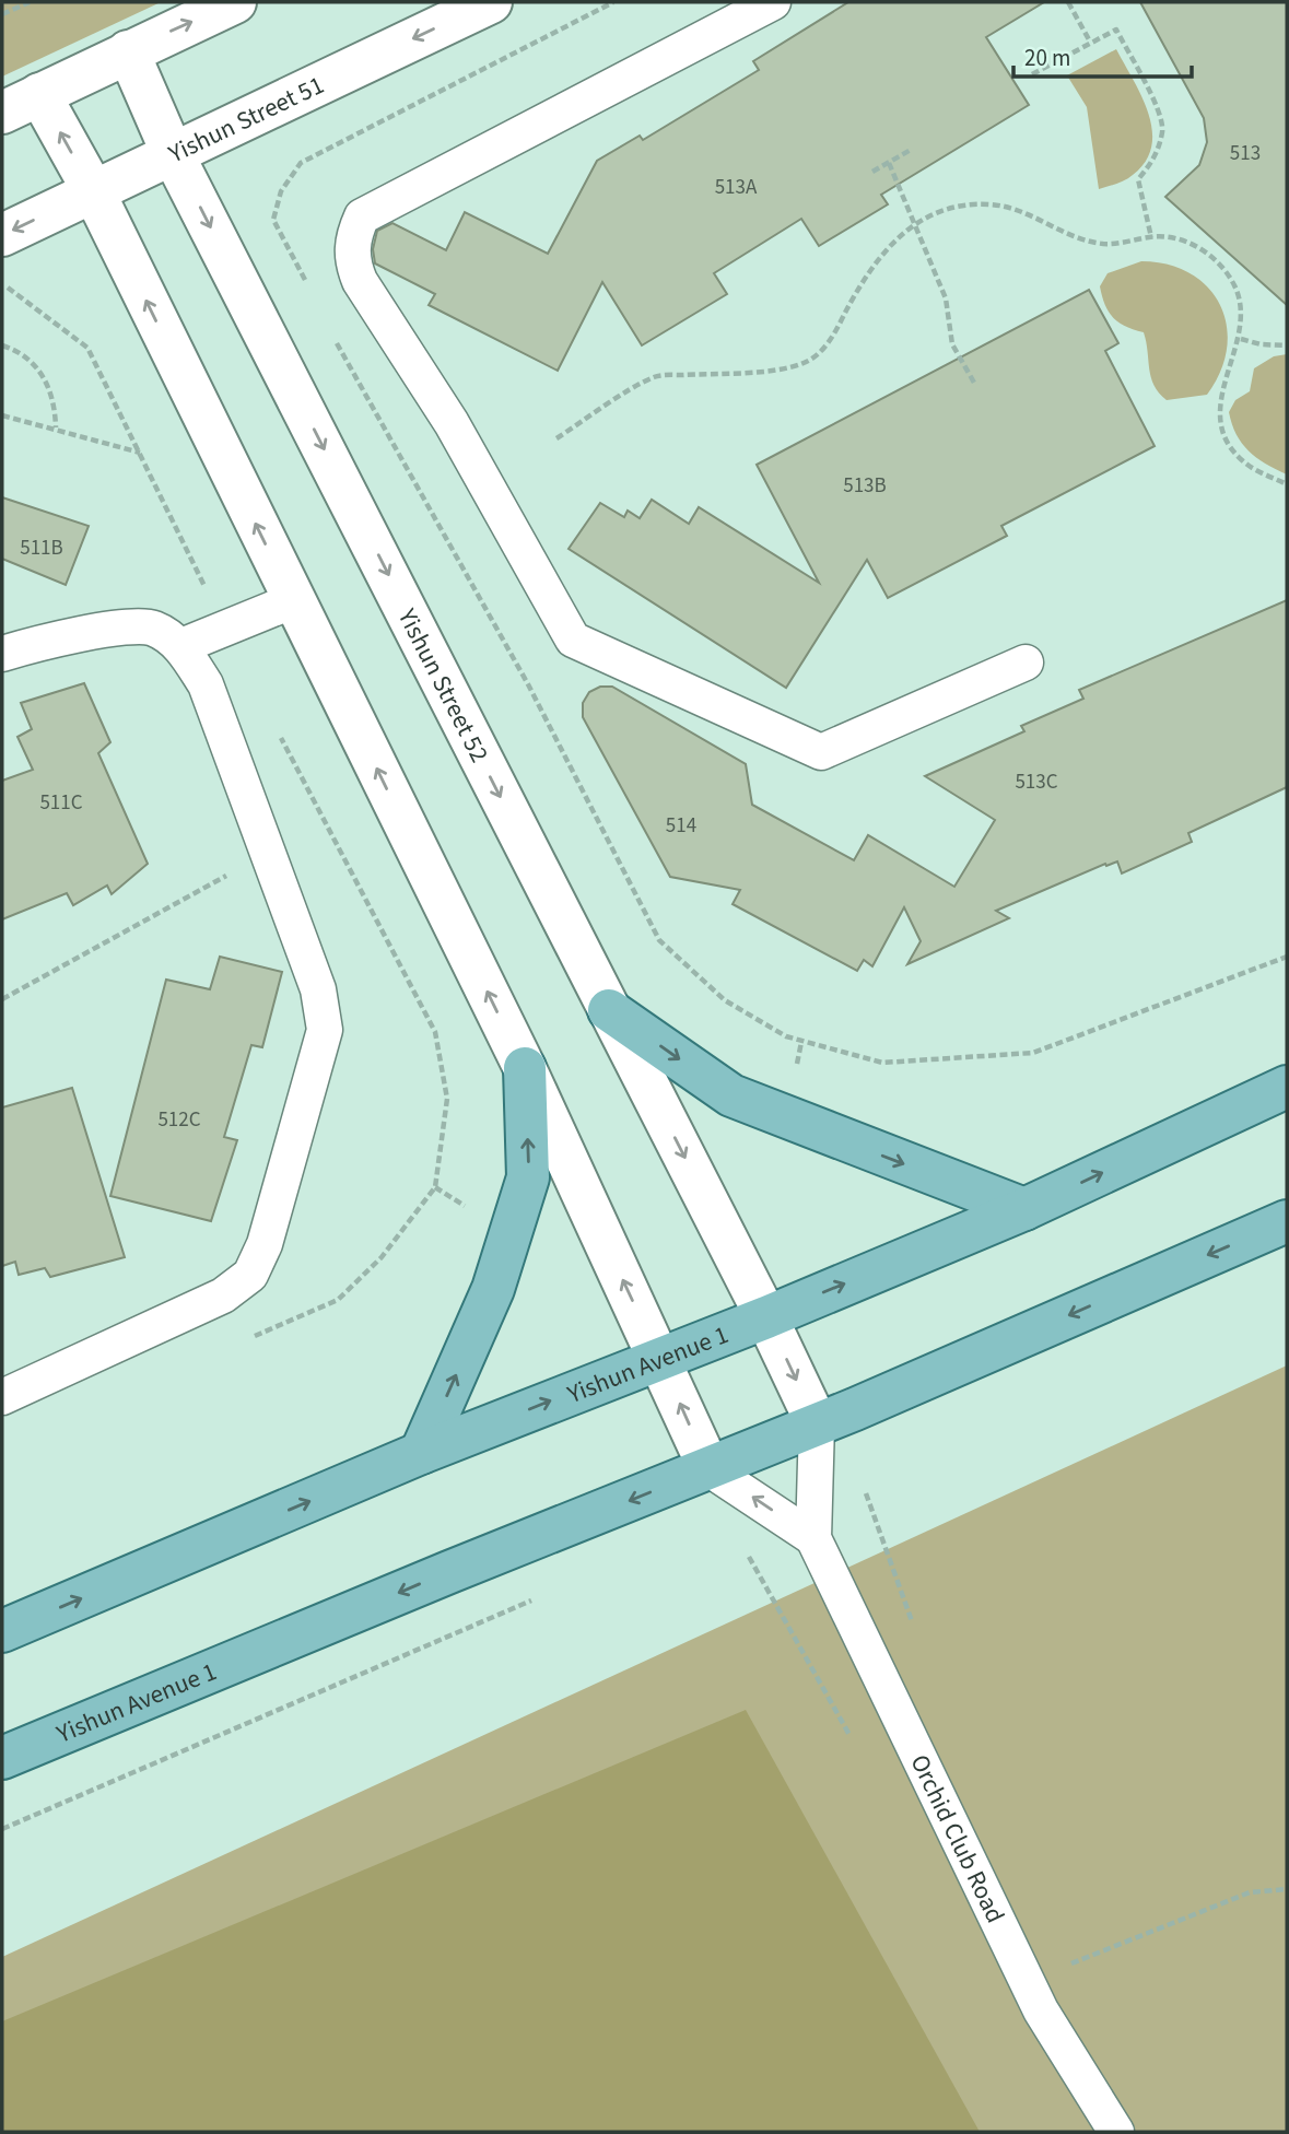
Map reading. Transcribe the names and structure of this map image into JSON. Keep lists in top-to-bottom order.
{
  "streets": {
    "main road": ["Yishun Avenue 1"],
    "street": ["Yishun Street 51", "Yishun Street 52", "Orchid Club Road"]
  },
  "crossings": [
    ["Yishun Street 51", "Yishun Street 52"],
    ["Yishun Street 52", "Yishun Avenue 1"],
    ["Yishun Street 52", "Orchid Club Road"],
    ["Yishun Avenue 1", "Orchid Club Road"]
  ],
  "house_numbers": [
    "513",
    "513A",
    "513B",
    "511B",
    "513C",
    "511C",
    "514",
    "512C"
  ],
  "scale_bar": "20 m"
}
